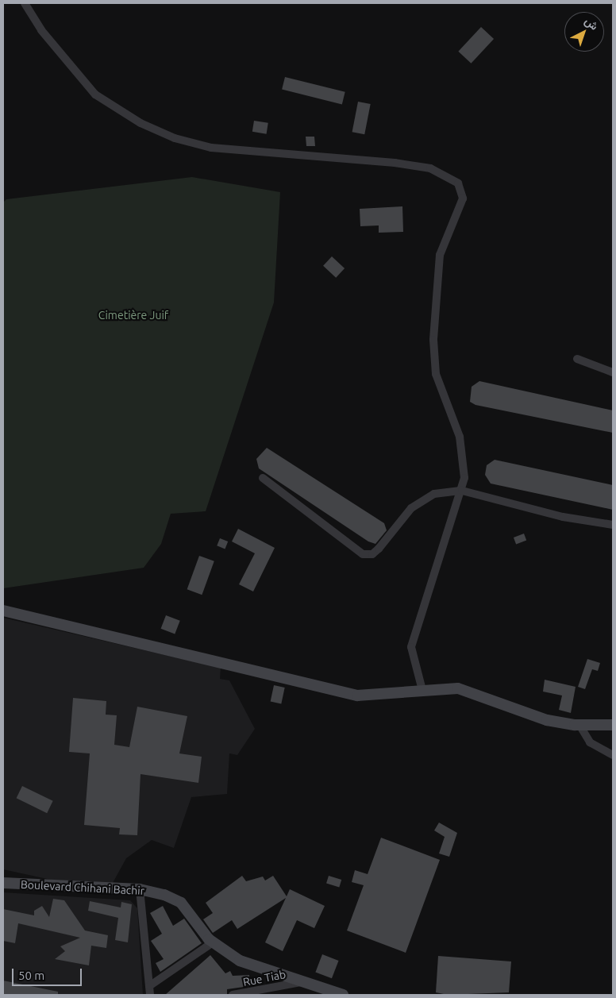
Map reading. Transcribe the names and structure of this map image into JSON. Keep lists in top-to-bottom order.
{
  "streets": {
    "main road": ["Boulevard Chihani Bachir"],
    "street": ["Rue Tiab"]
  },
  "crossings": [
    ["Boulevard Chihani Bachir", "Rue Tiab"]
  ],
  "parks": ["Cimetière Juif"],
  "scale_bar": "50 m",
  "north": "top right"
}
